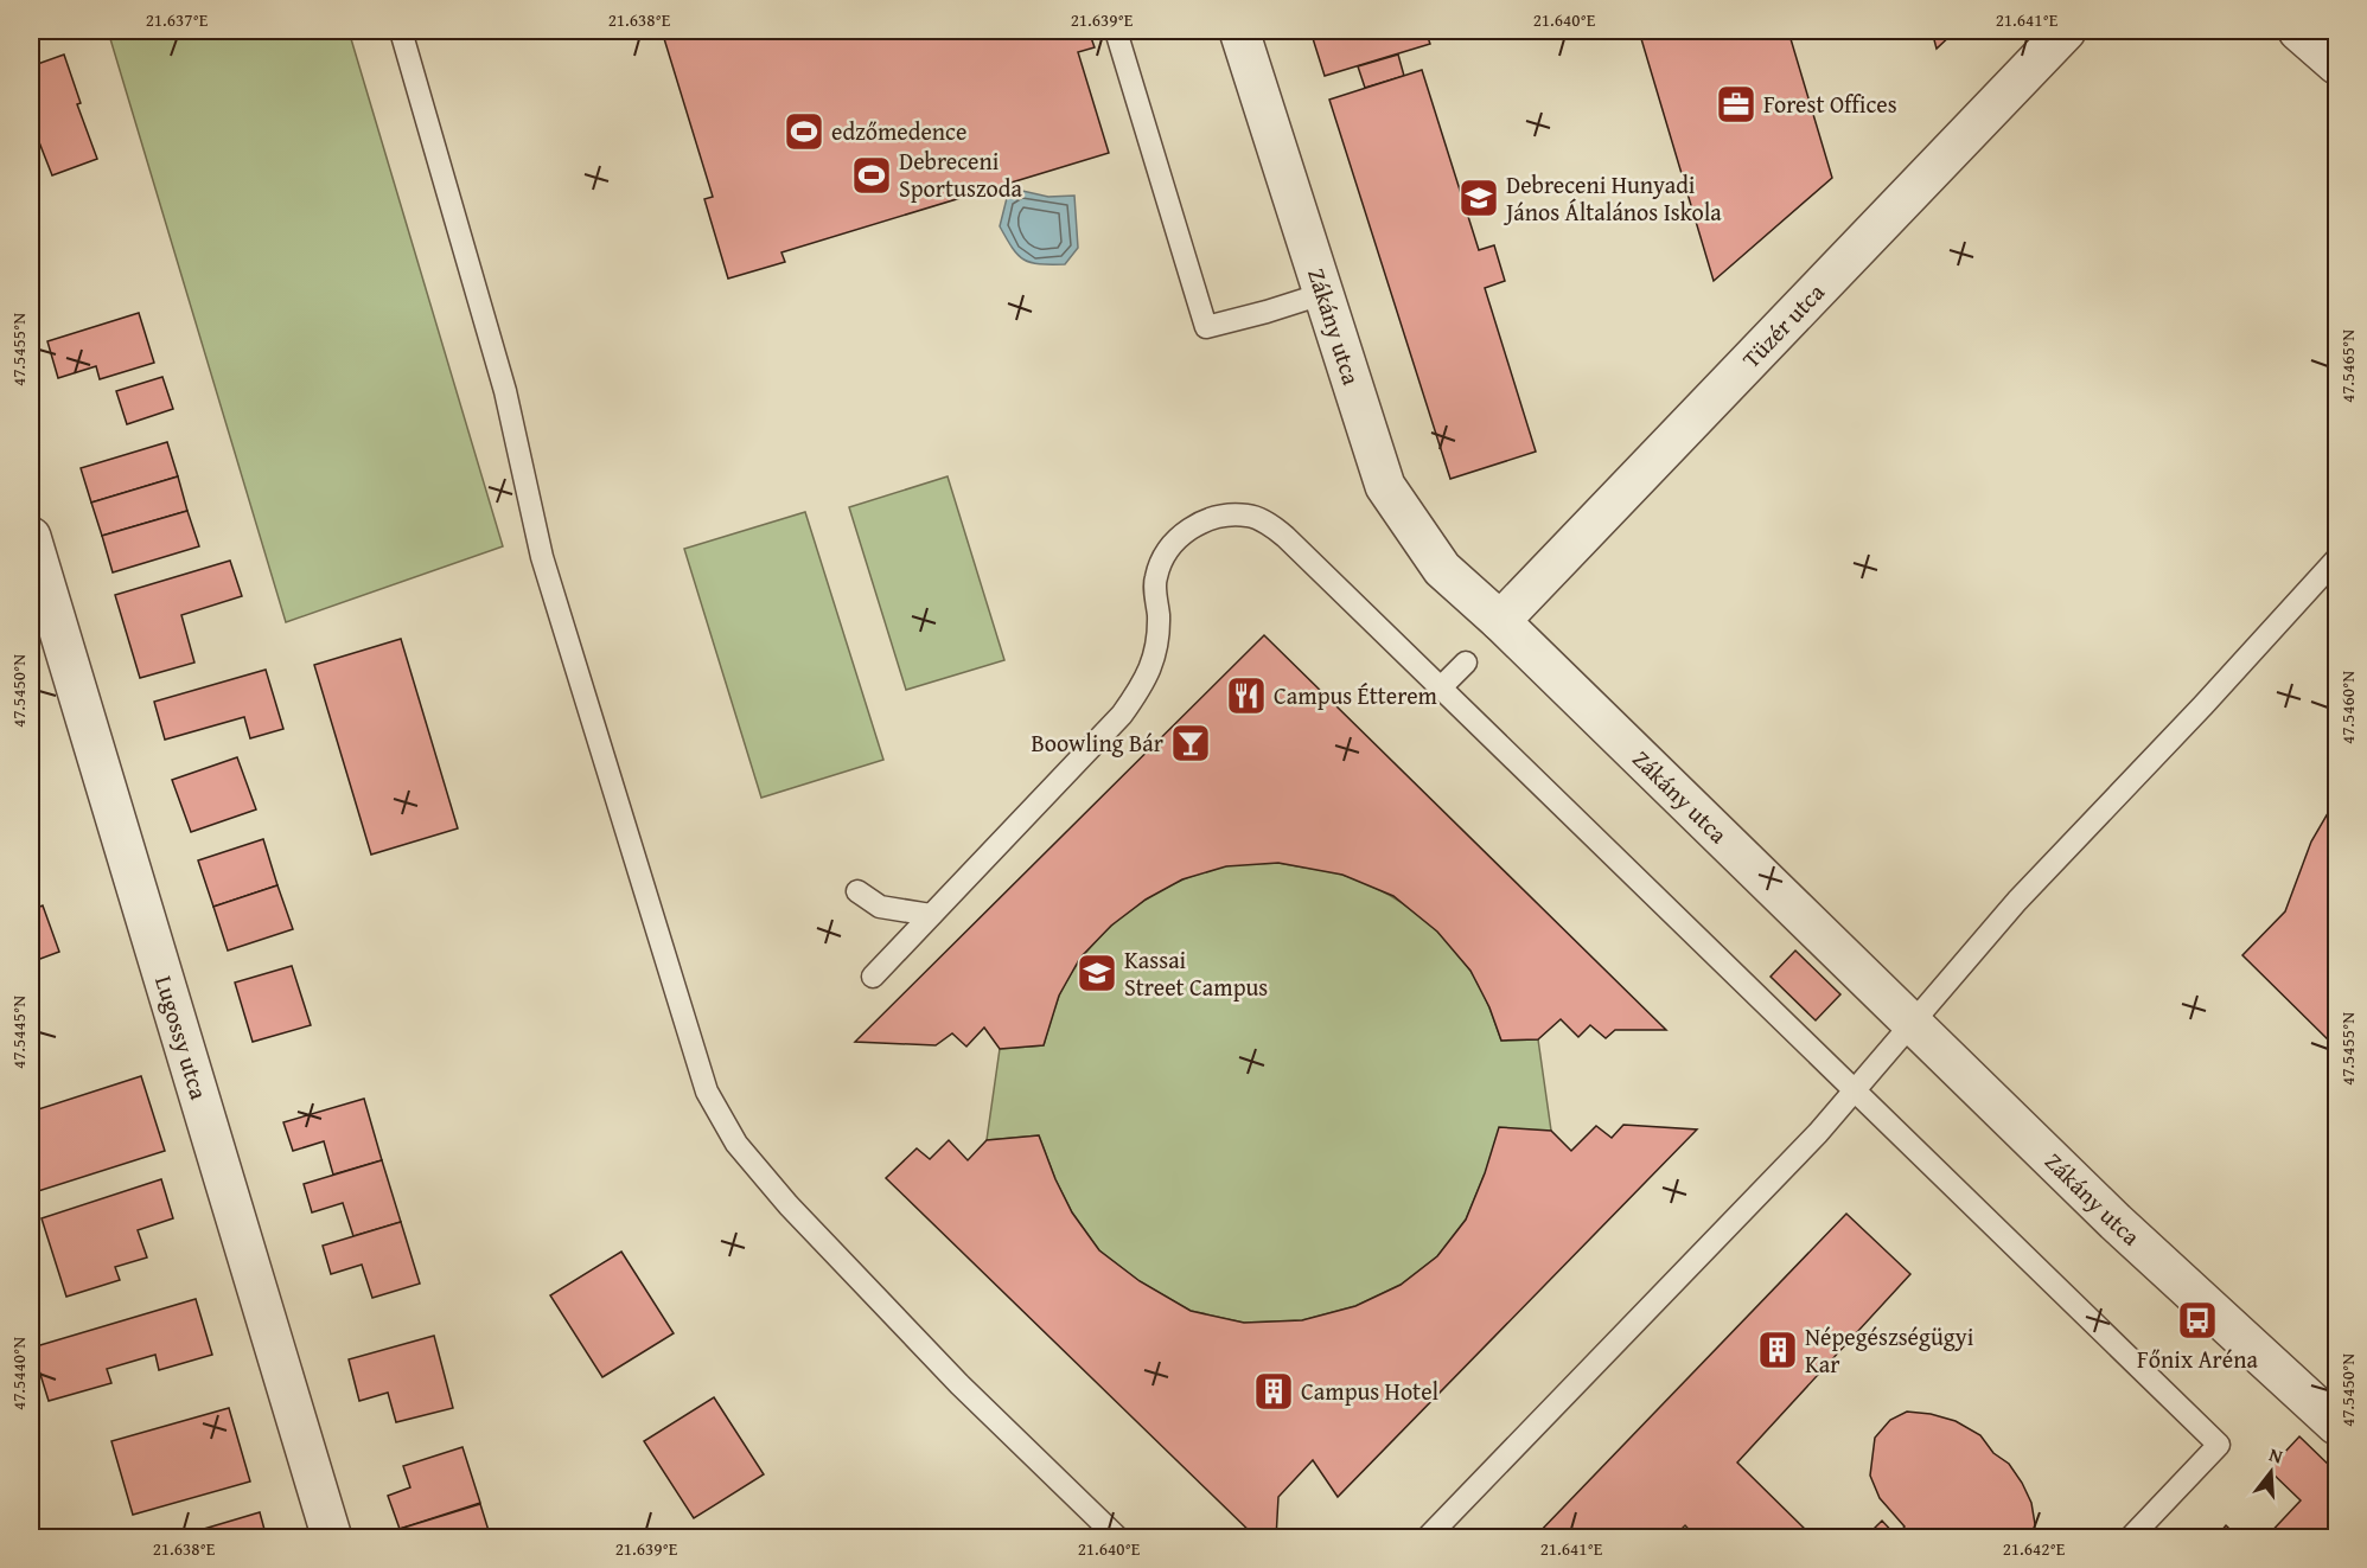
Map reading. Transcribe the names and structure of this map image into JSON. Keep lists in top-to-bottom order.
{
  "streets": {
    "street": ["Tüzér utca", "Zákány utca", "Lugossy utca"]
  },
  "crossings": [
    ["Tüzér utca", "Zákány utca"]
  ],
  "places": {
    "office": ["Forest Offices"],
    "sports": ["edzőmedence", "Debreceni Sportuszoda"],
    "school or university": ["Debreceni Hunyadi János Általános Iskola", "Kassai Street Campus"],
    "restaurant": ["Campus Étterem"],
    "bar": ["Boowling Bár"],
    "bus stop": ["Főnix Aréna"],
    "building": ["Népegészségügyi Kar", "Campus Hotel"]
  },
  "north": "top",
  "coordinates": [
    "21.637°E",
    "21.638°E",
    "21.639°E",
    "21.640°E",
    "21.641°E",
    "47.5455°N",
    "47.5465°N",
    "47.5450°N",
    "47.5460°N",
    "47.5445°N",
    "47.5440°N",
    "21.642°E"
  ]
}
